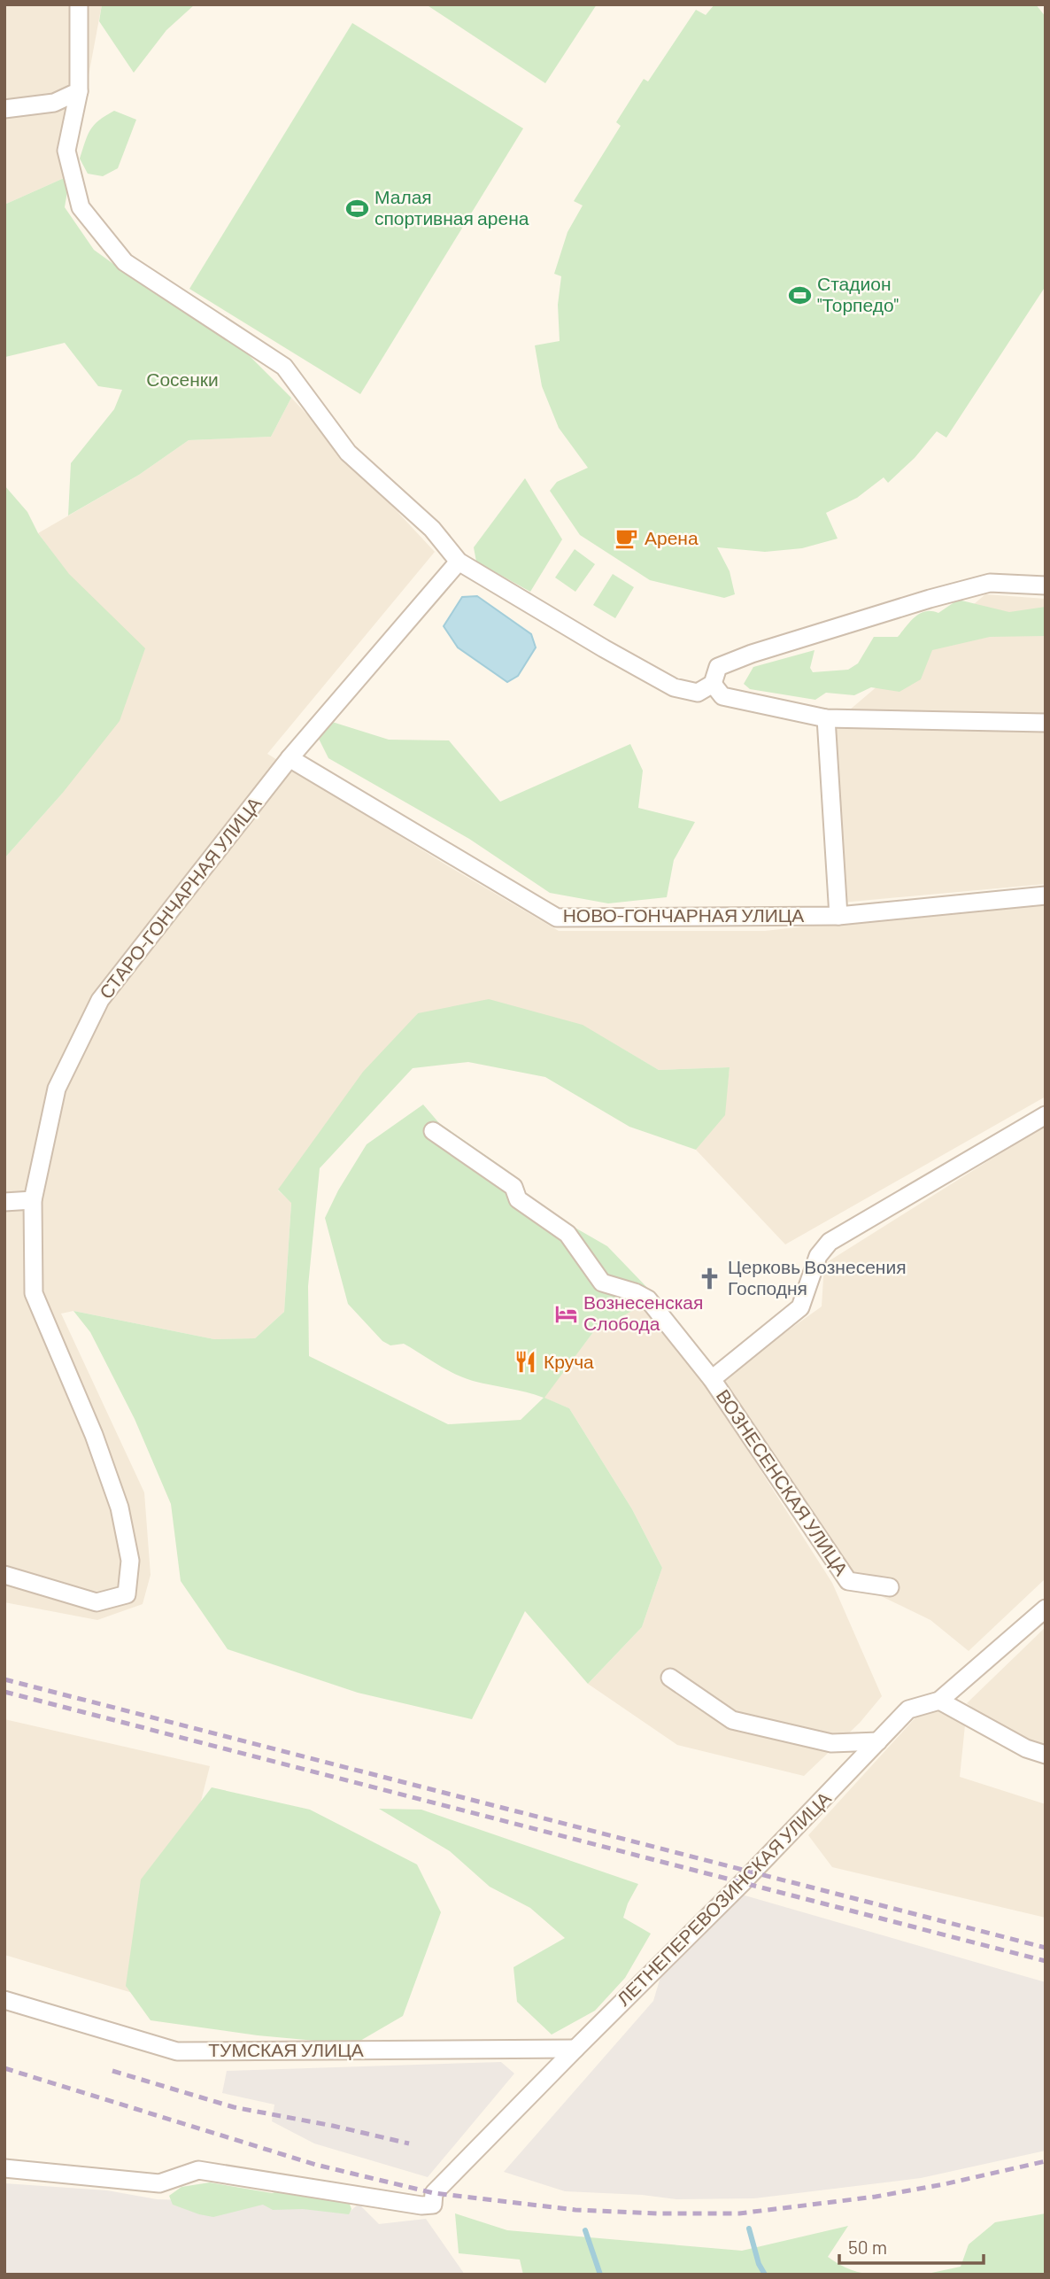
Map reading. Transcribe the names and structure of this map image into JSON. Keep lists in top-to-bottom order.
{
  "streets": {
    "street": [
      "СТАРО-ГОНЧАРНАЯ УЛИЦА",
      "НОВО-ГОНЧАРНАЯ УЛИЦА",
      "ВОЗНЕСЕНСКАЯ УЛИЦА",
      "ЛЕТНЕПЕРЕВОЗИНСКАЯ УЛИЦА",
      "ТУМСКАЯ УЛИЦА"
    ]
  },
  "crossings": [
    ["СТАРО-ГОНЧАРНАЯ УЛИЦА", "НОВО-ГОНЧАРНАЯ УЛИЦА"],
    ["ЛЕТНЕПЕРЕВОЗИНСКАЯ УЛИЦА", "ТУМСКАЯ УЛИЦА"]
  ],
  "parks": ["Сосенки"],
  "places": {
    "sports": ["Малая спортивная арена", "Стадион \"Торпедо\""],
    "cafe": ["Арена"],
    "church": ["Церковь Вознесения Господня"],
    "hotel": ["Вознесенская Слобода"],
    "restaurant": ["Круча"]
  },
  "scale_bar": "50 m"
}
